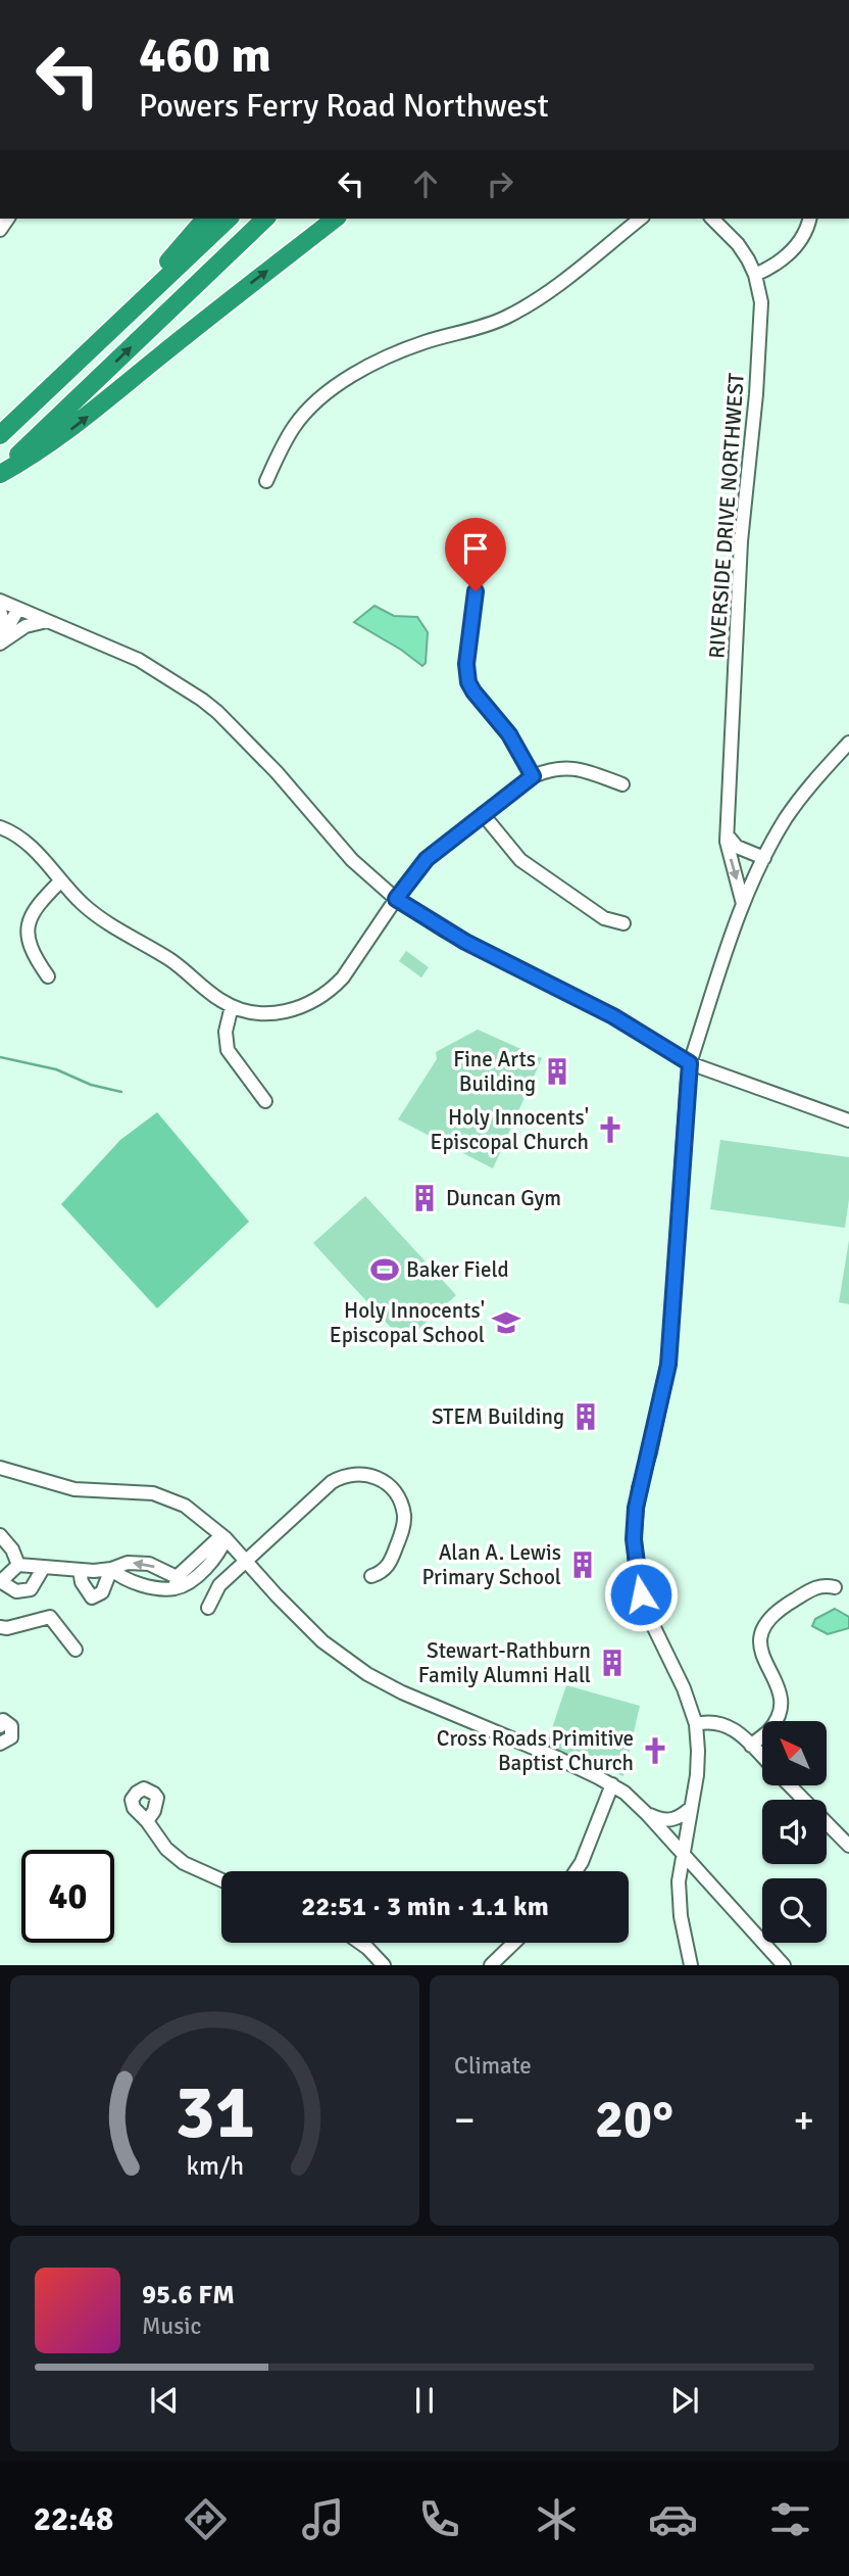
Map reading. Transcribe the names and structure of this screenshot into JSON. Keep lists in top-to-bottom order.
{
  "streets": {
    "street": ["RIVERSIDE DRIVE NORTHWEST"]
  },
  "places": {
    "building": [
      "Fine Arts Building",
      "Duncan Gym",
      "STEM Building",
      "Alan A. Lewis Primary School",
      "Stewart-Rathburn Family Alumni Hall"
    ],
    "church": ["Holy Innocents' Episcopal Church", "Cross Roads Primitive Baptist Church"],
    "sports": ["Baker Field"],
    "school or university": ["Holy Innocents' Episcopal School"]
  },
  "north": "top left",
  "page": {
    "turn": ["460 m", "Powers Ferry Road Northwest"],
    "limit": "40",
    "trip": "22:51 · 3 min · 1.1 km",
    "tile": "Climate",
    "heat": ["−", "20°", "+"],
    "song": ["95.6 FM", "Music"],
    "tabs": "22:48",
    "gauge": ["31", "km/h"]
  }
}
